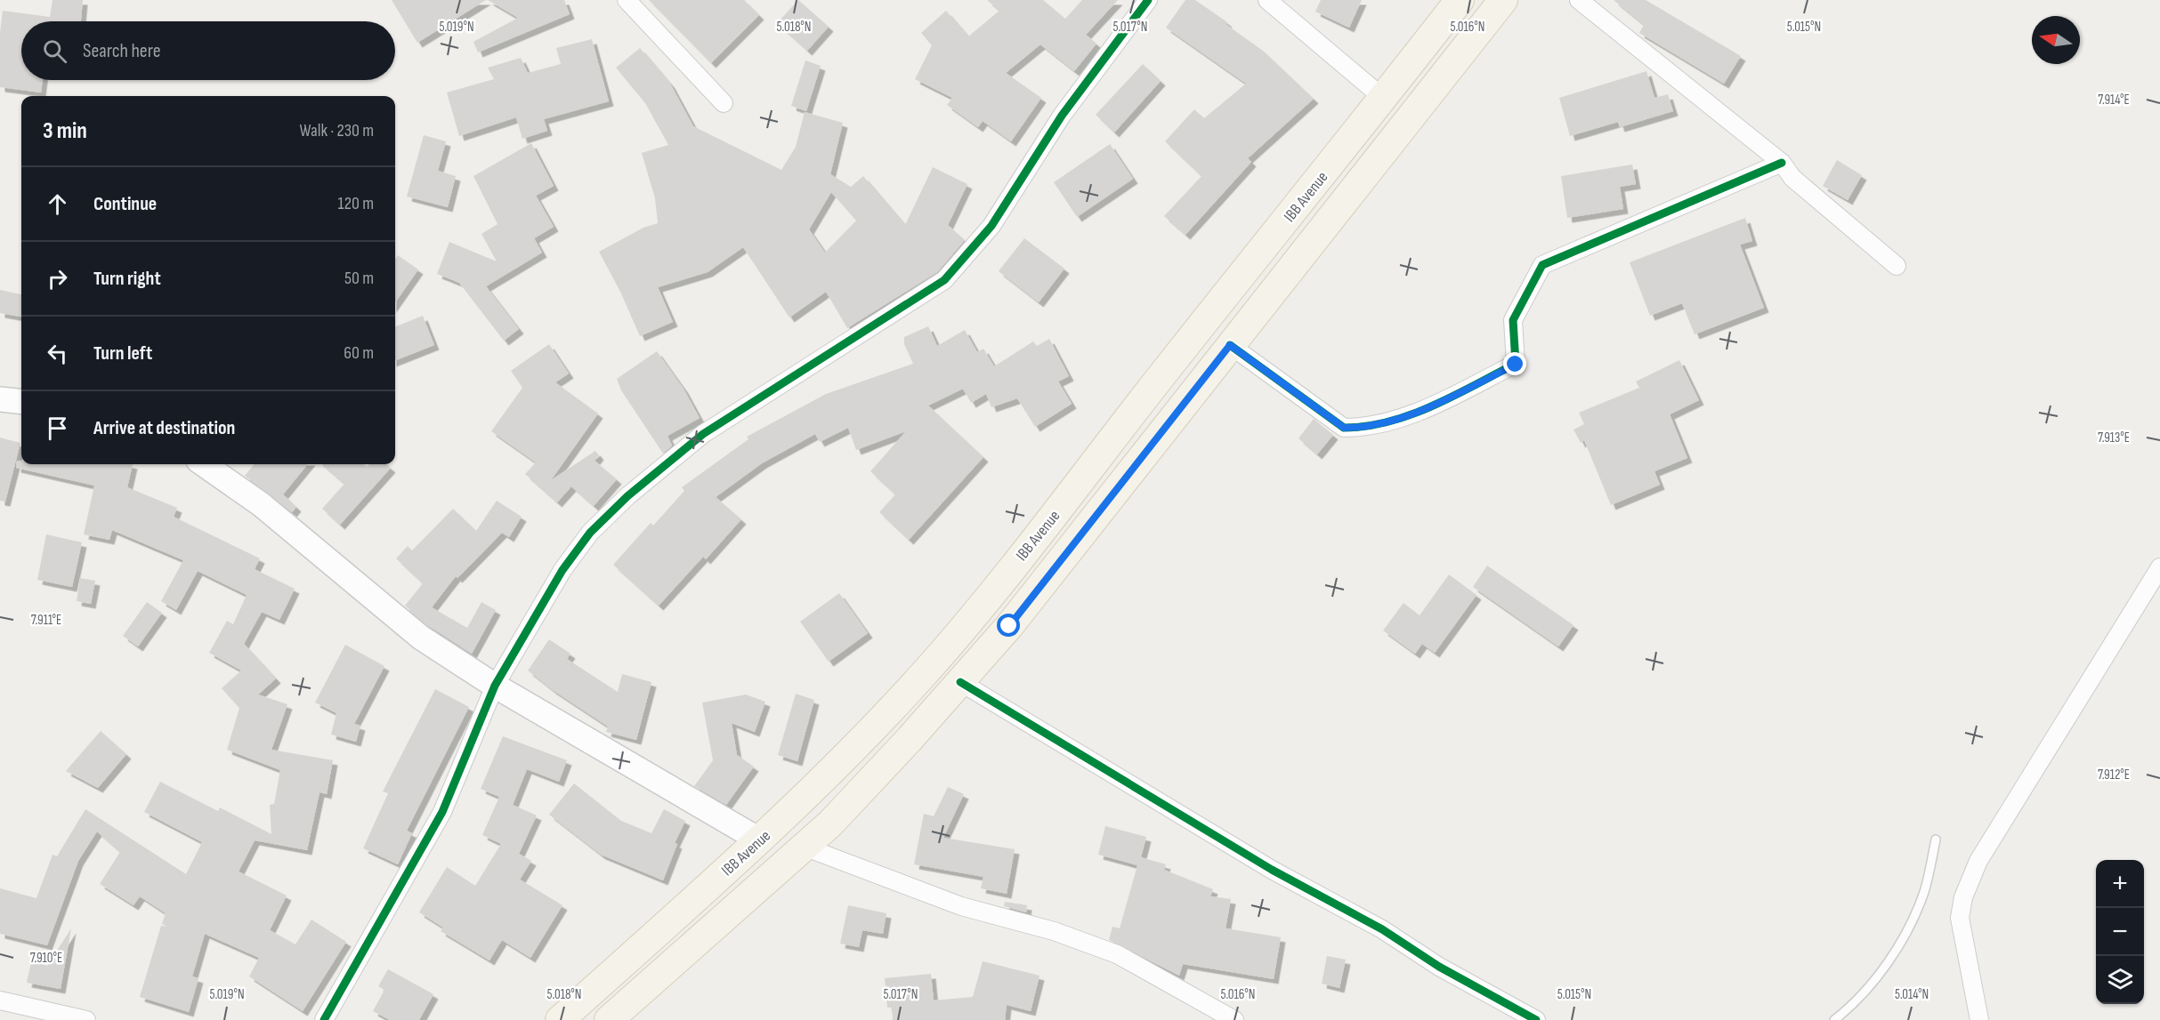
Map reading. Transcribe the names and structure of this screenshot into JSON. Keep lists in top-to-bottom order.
{
  "streets": {
    "main road": ["IBB Avenue"]
  },
  "north": "left",
  "page": {
    "search": "Search here",
    "heading": ["3 min", "Walk · 230 m"],
    "list": [
      ["Continue", "120 m"],
      ["Turn right", "50 m"],
      ["Turn left", "60 m"],
      "Arrive at destination"
    ],
    "map_buttons": ["+", "−"]
  },
  "coordinates": [
    "5.018°N",
    "5.015°N",
    "5.019°N",
    "5.017°N",
    "5.016°N",
    "7.914°E",
    "7.913°E",
    "7.911°E",
    "7.912°E",
    "7.910°E",
    "5.014°N"
  ]
}
